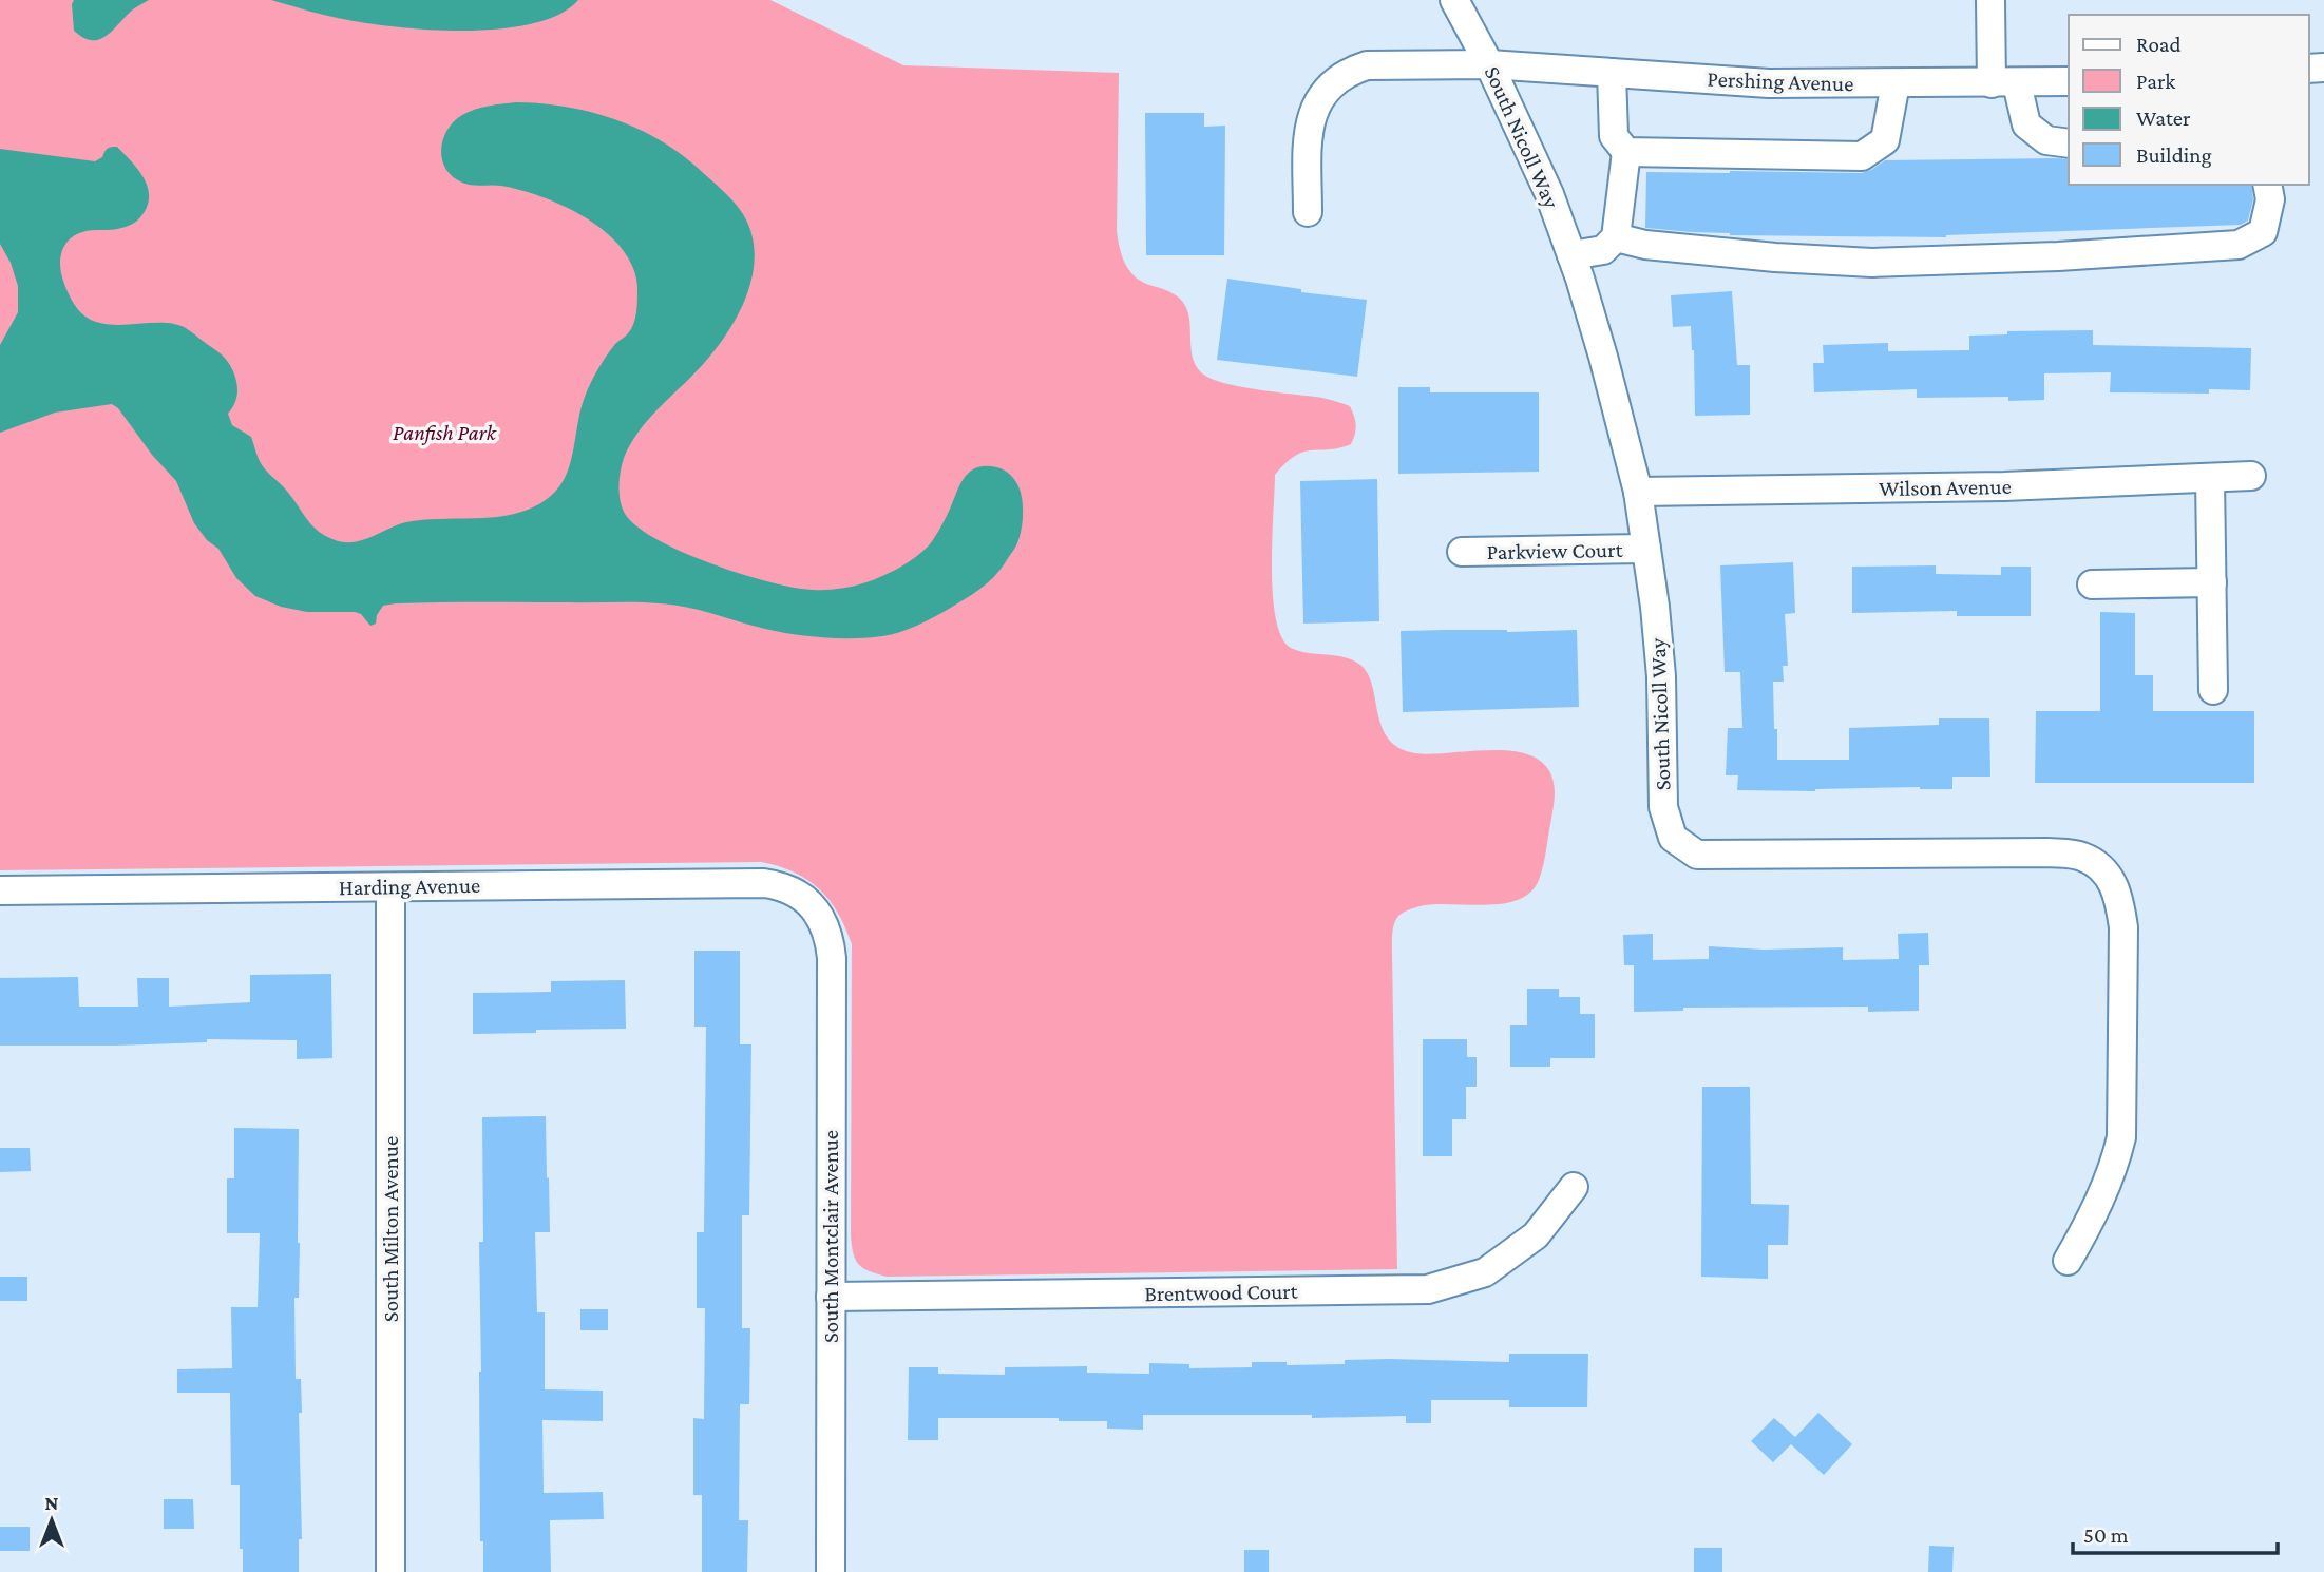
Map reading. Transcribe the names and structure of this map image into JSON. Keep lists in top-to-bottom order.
{
  "streets": {
    "street": [
      "Pershing Avenue",
      "South Nicoll Way",
      "Wilson Avenue",
      "Parkview Court",
      "Harding Avenue",
      "South Milton Avenue",
      "South Montclair Avenue",
      "Brentwood Court"
    ]
  },
  "crossings": [
    ["Pershing Avenue", "South Nicoll Way"],
    ["South Nicoll Way", "Wilson Avenue"],
    ["South Nicoll Way", "Parkview Court"],
    ["Harding Avenue", "South Milton Avenue"],
    ["Harding Avenue", "South Montclair Avenue"],
    ["South Montclair Avenue", "Brentwood Court"]
  ],
  "parks": ["Panfish Park"],
  "legend": [
    "Road",
    "Park",
    "Water",
    "Building"
  ],
  "scale_bar": "50 m",
  "north": "top"
}
